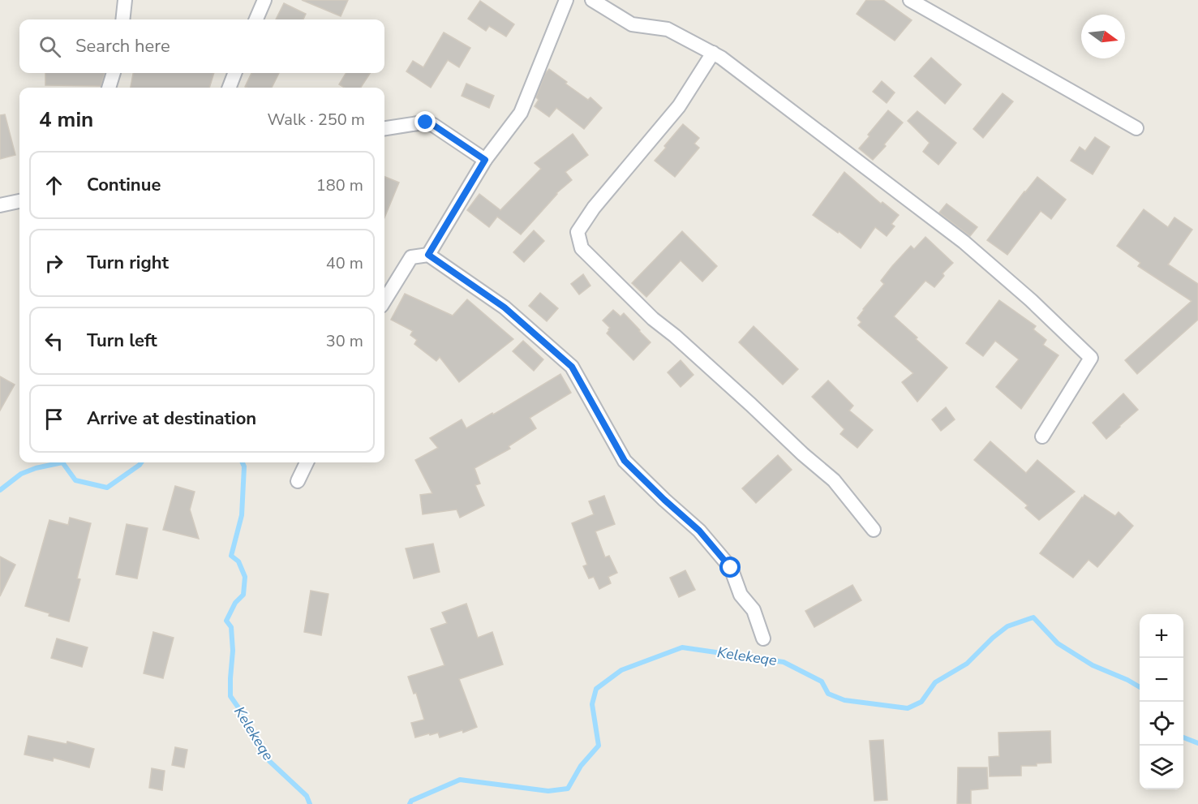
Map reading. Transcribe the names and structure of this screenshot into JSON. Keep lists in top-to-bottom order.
{
  "water": ["Kelekeqe"],
  "north": "right",
  "page": {
    "search": "Search here",
    "heading": ["4 min", "Walk · 250 m"],
    "list": [
      ["Continue", "180 m"],
      ["Turn right", "40 m"],
      ["Turn left", "30 m"],
      "Arrive at destination"
    ],
    "map_buttons": ["+", "−"]
  }
}
